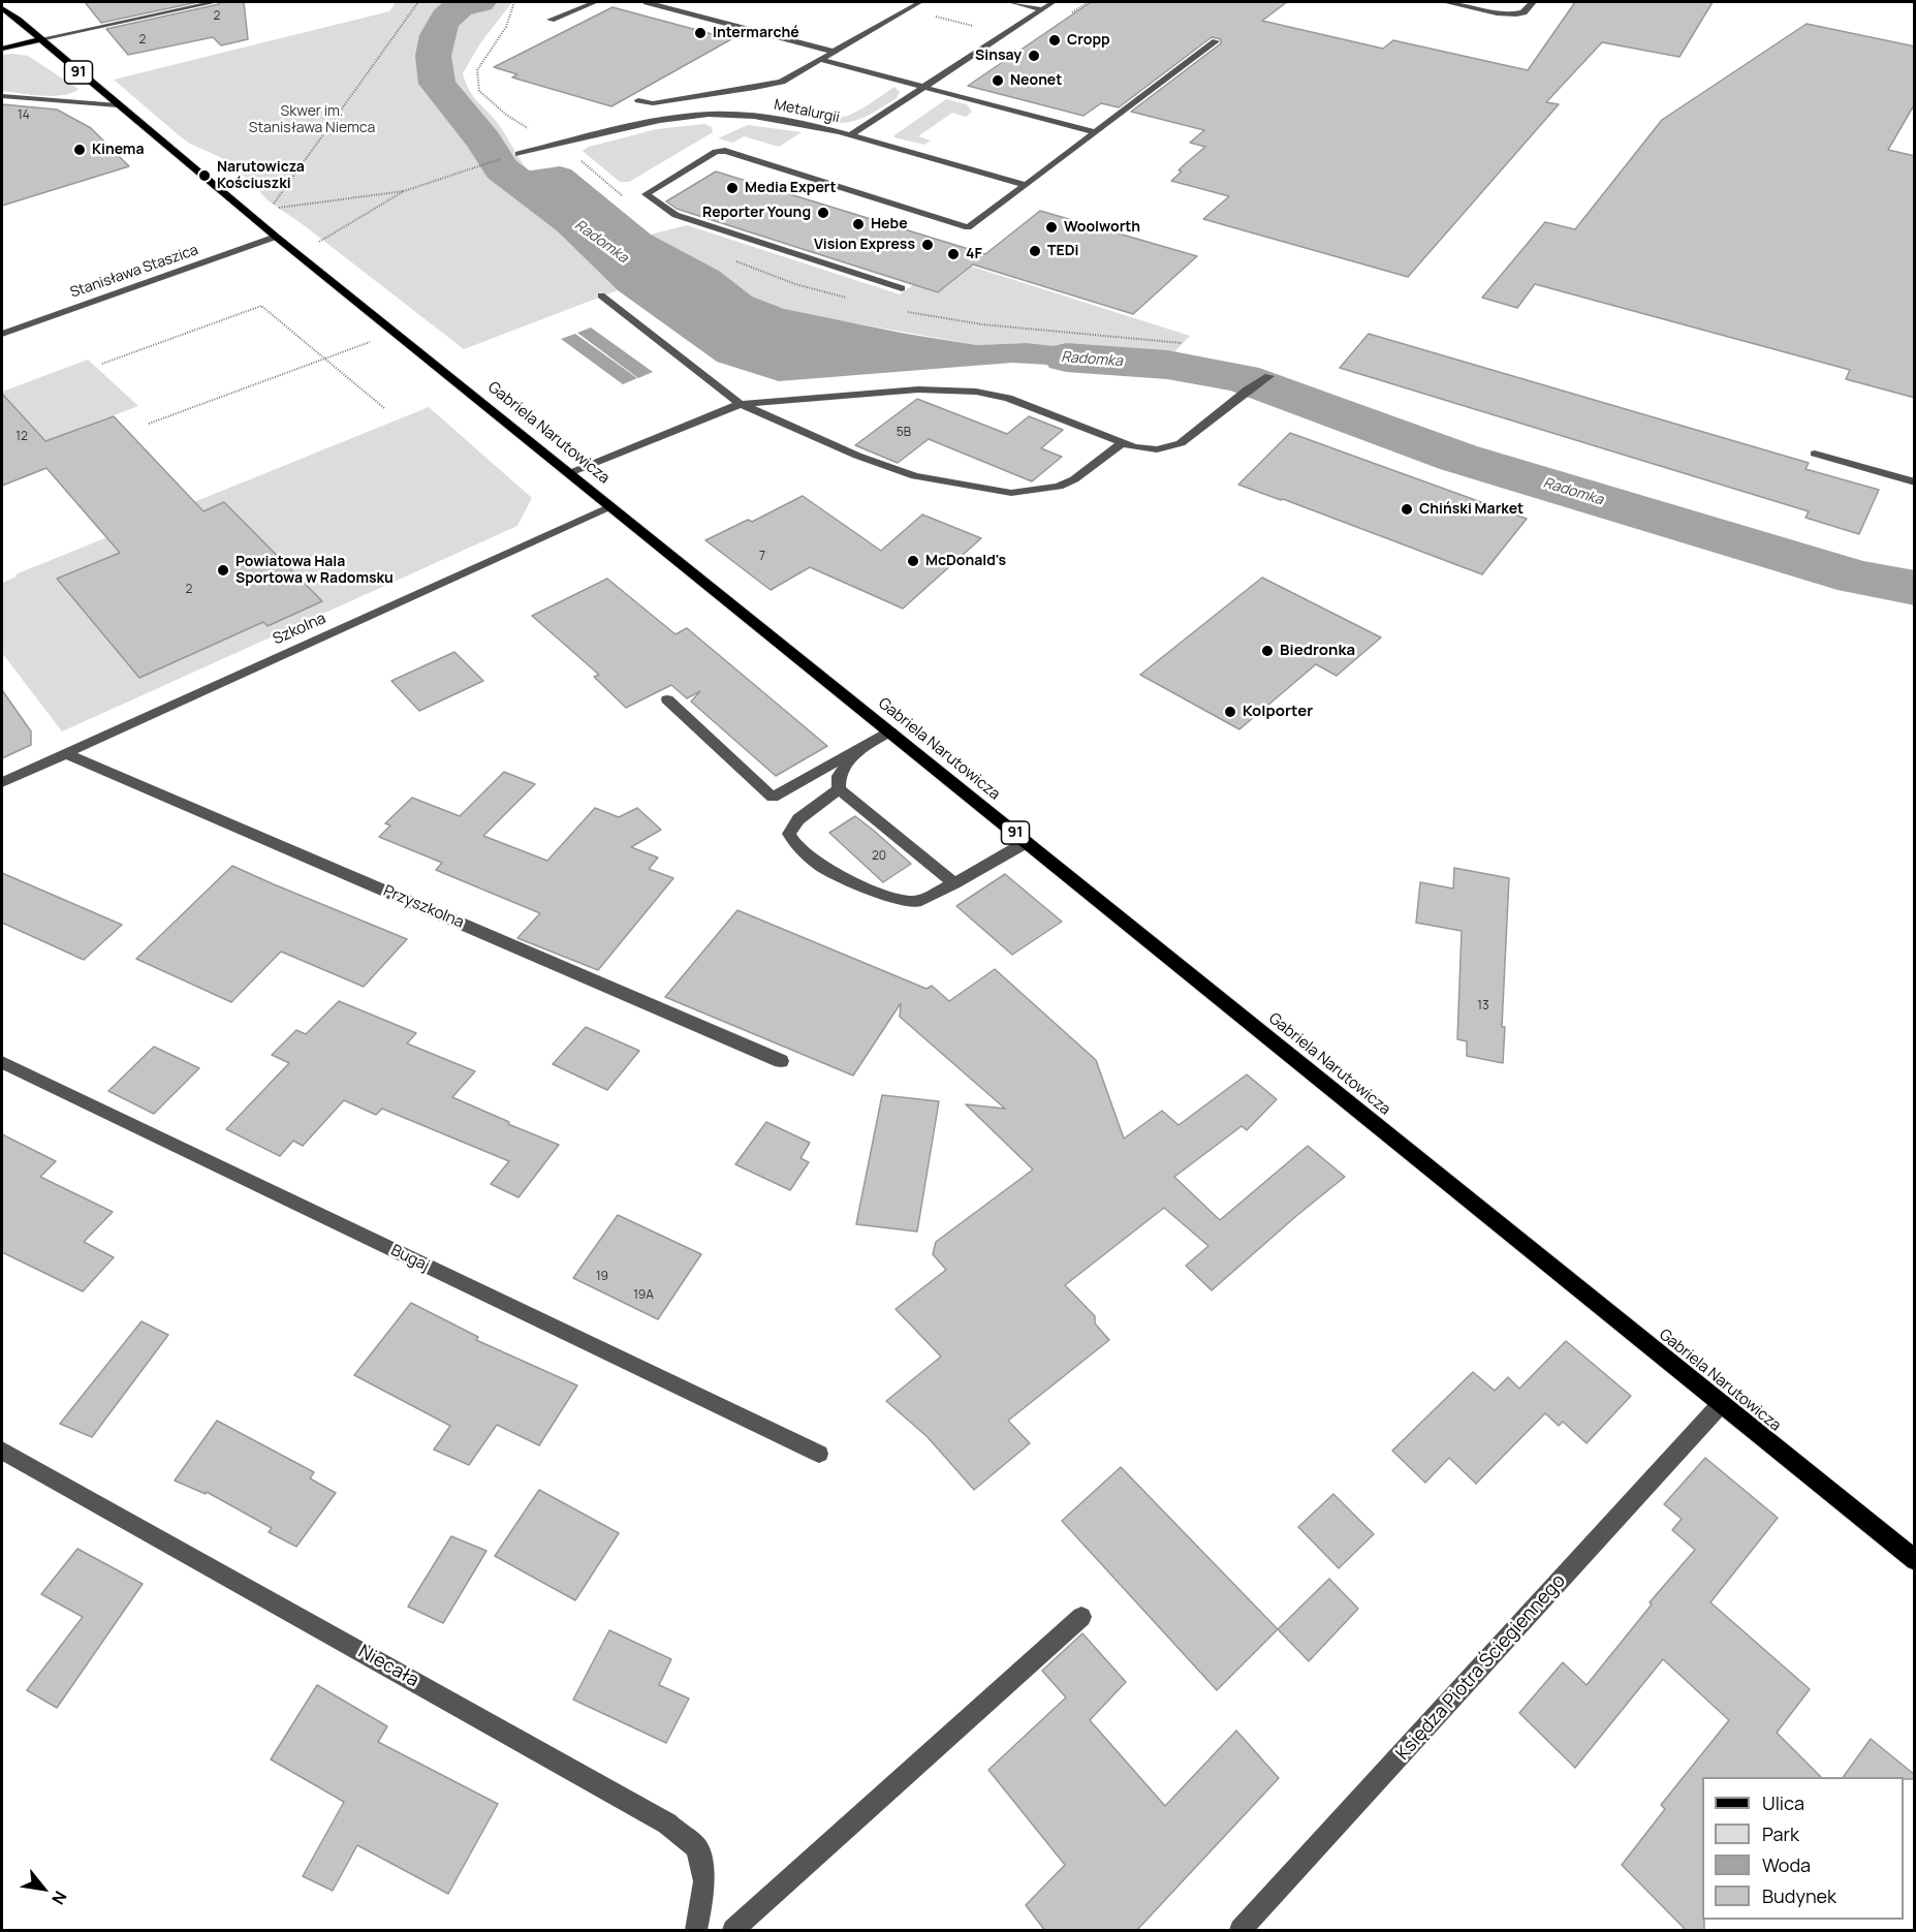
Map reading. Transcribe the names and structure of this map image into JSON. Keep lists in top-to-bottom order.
{
  "streets": {
    "main road": ["91", "Gabriela Narutowicza"],
    "street": [
      "Metalurgii",
      "Stanisława Staszica",
      "Szkolna",
      "Przyszkolna",
      "Bugaj",
      "Niecała",
      "Księdza Piotra Ściegiennego"
    ]
  },
  "crossings": [
    ["Stanisława Staszica", "Gabriela Narutowicza"],
    ["Gabriela Narutowicza", "Szkolna"],
    ["Gabriela Narutowicza", "Księdza Piotra Ściegiennego"],
    ["Szkolna", "Przyszkolna"]
  ],
  "water": ["Radomka"],
  "parks": ["Skwer im. Stanisława Niemca"],
  "places": [
    "Intermarché",
    "Cropp",
    "Sinsay",
    "Neonet",
    "Kinema",
    "Narutowicza Kościuszki",
    "Media Expert",
    "Reporter Young",
    "Hebe",
    "Woolworth",
    "Vision Express",
    "TEDi",
    "4F",
    "Chiński Market",
    "McDonald's",
    "Powiatowa Hala Sportowa w Radomsku",
    "Biedronka",
    "Kolporter"
  ],
  "house_numbers": [
    "2",
    "2",
    "14",
    "5B",
    "12",
    "7",
    "2",
    "20",
    "13",
    "19",
    "19A"
  ],
  "legend": [
    "Ulica",
    "Park",
    "Woda",
    "Budynek"
  ],
  "north": "bottom right"
}
